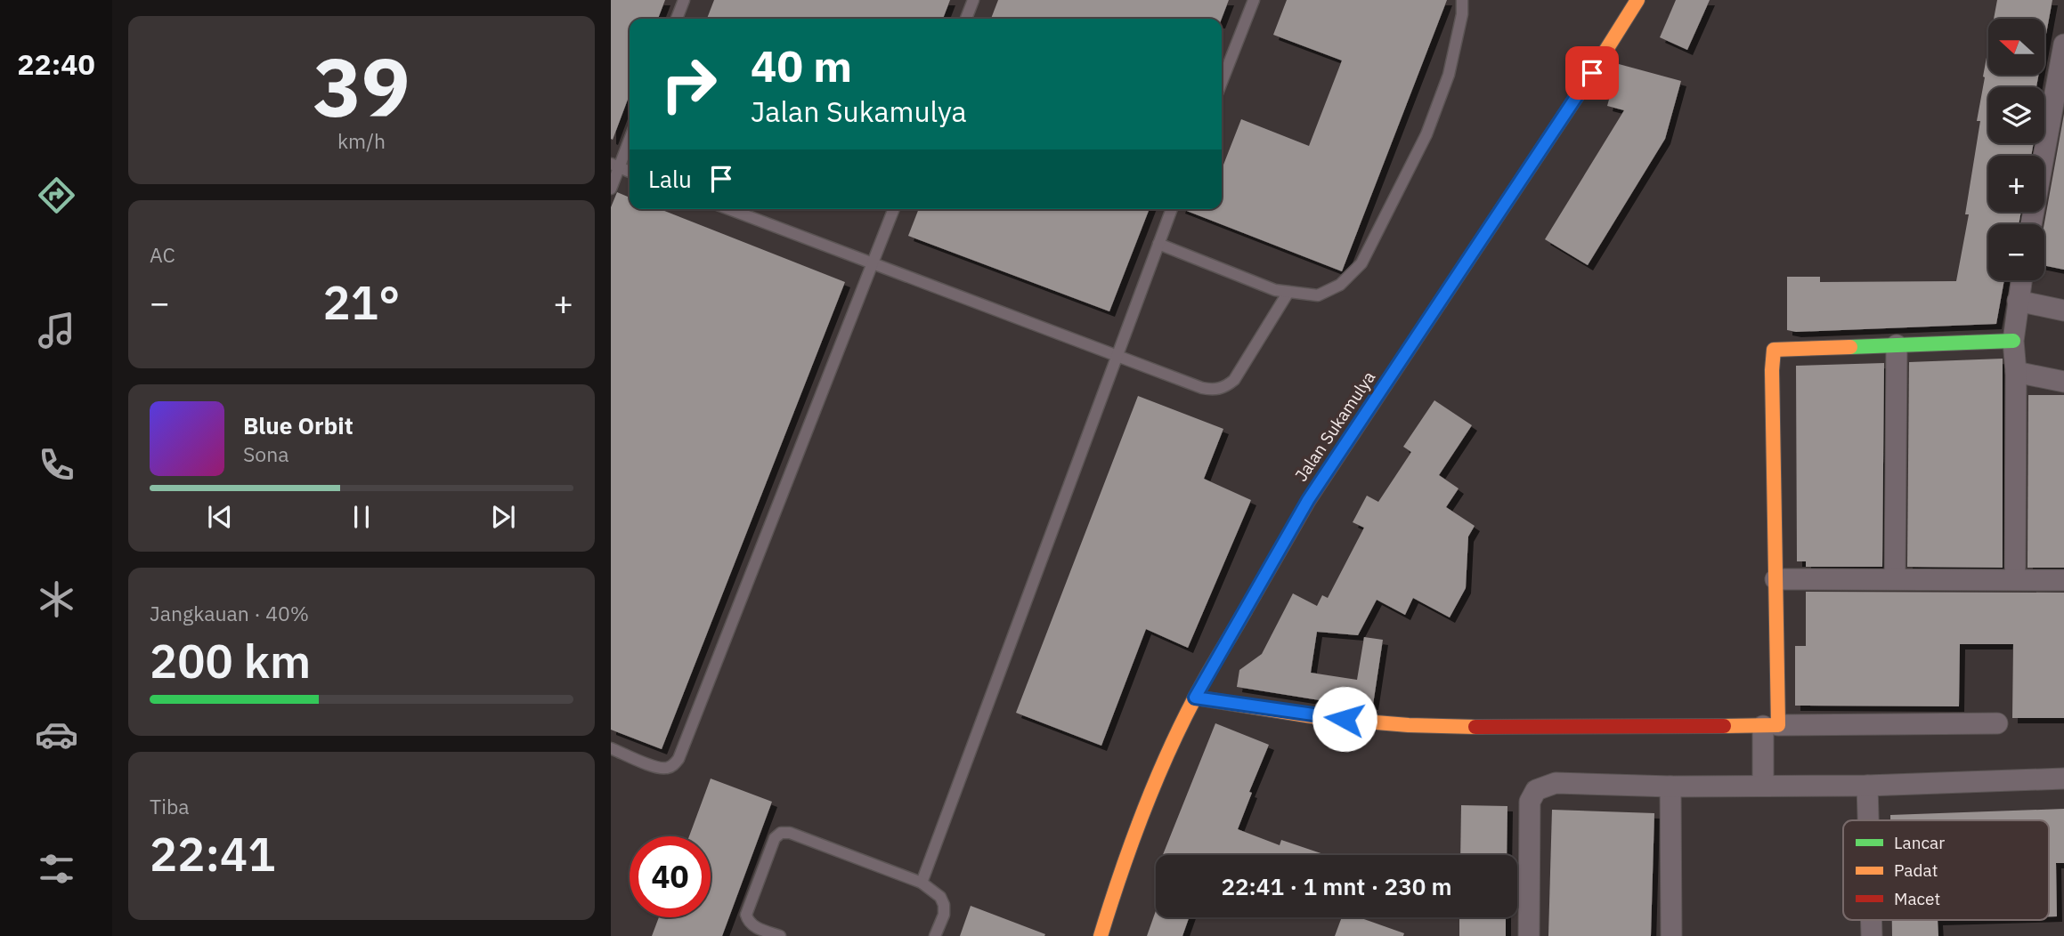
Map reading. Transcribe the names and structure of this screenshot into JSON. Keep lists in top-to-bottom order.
{
  "streets": {
    "street": ["Jalan Sukamulya"]
  },
  "legend": ["Lancar", "Padat", "Macet"],
  "north": "left",
  "page": {
    "tabs": "22:40",
    "tile": [
      ["39", "km/h"],
      "AC",
      ["Jangkauan · 40%", "200 km"],
      ["Tiba", "22:41"]
    ],
    "map_buttons": ["+", "−"],
    "turn": ["40 m", "Jalan Sukamulya"],
    "then": "Lalu",
    "heat": ["−", "21°", "+"],
    "song": ["Blue Orbit", "Sona"],
    "limit": "40",
    "trip": "22:41 · 1 mnt · 230 m"
  }
}
